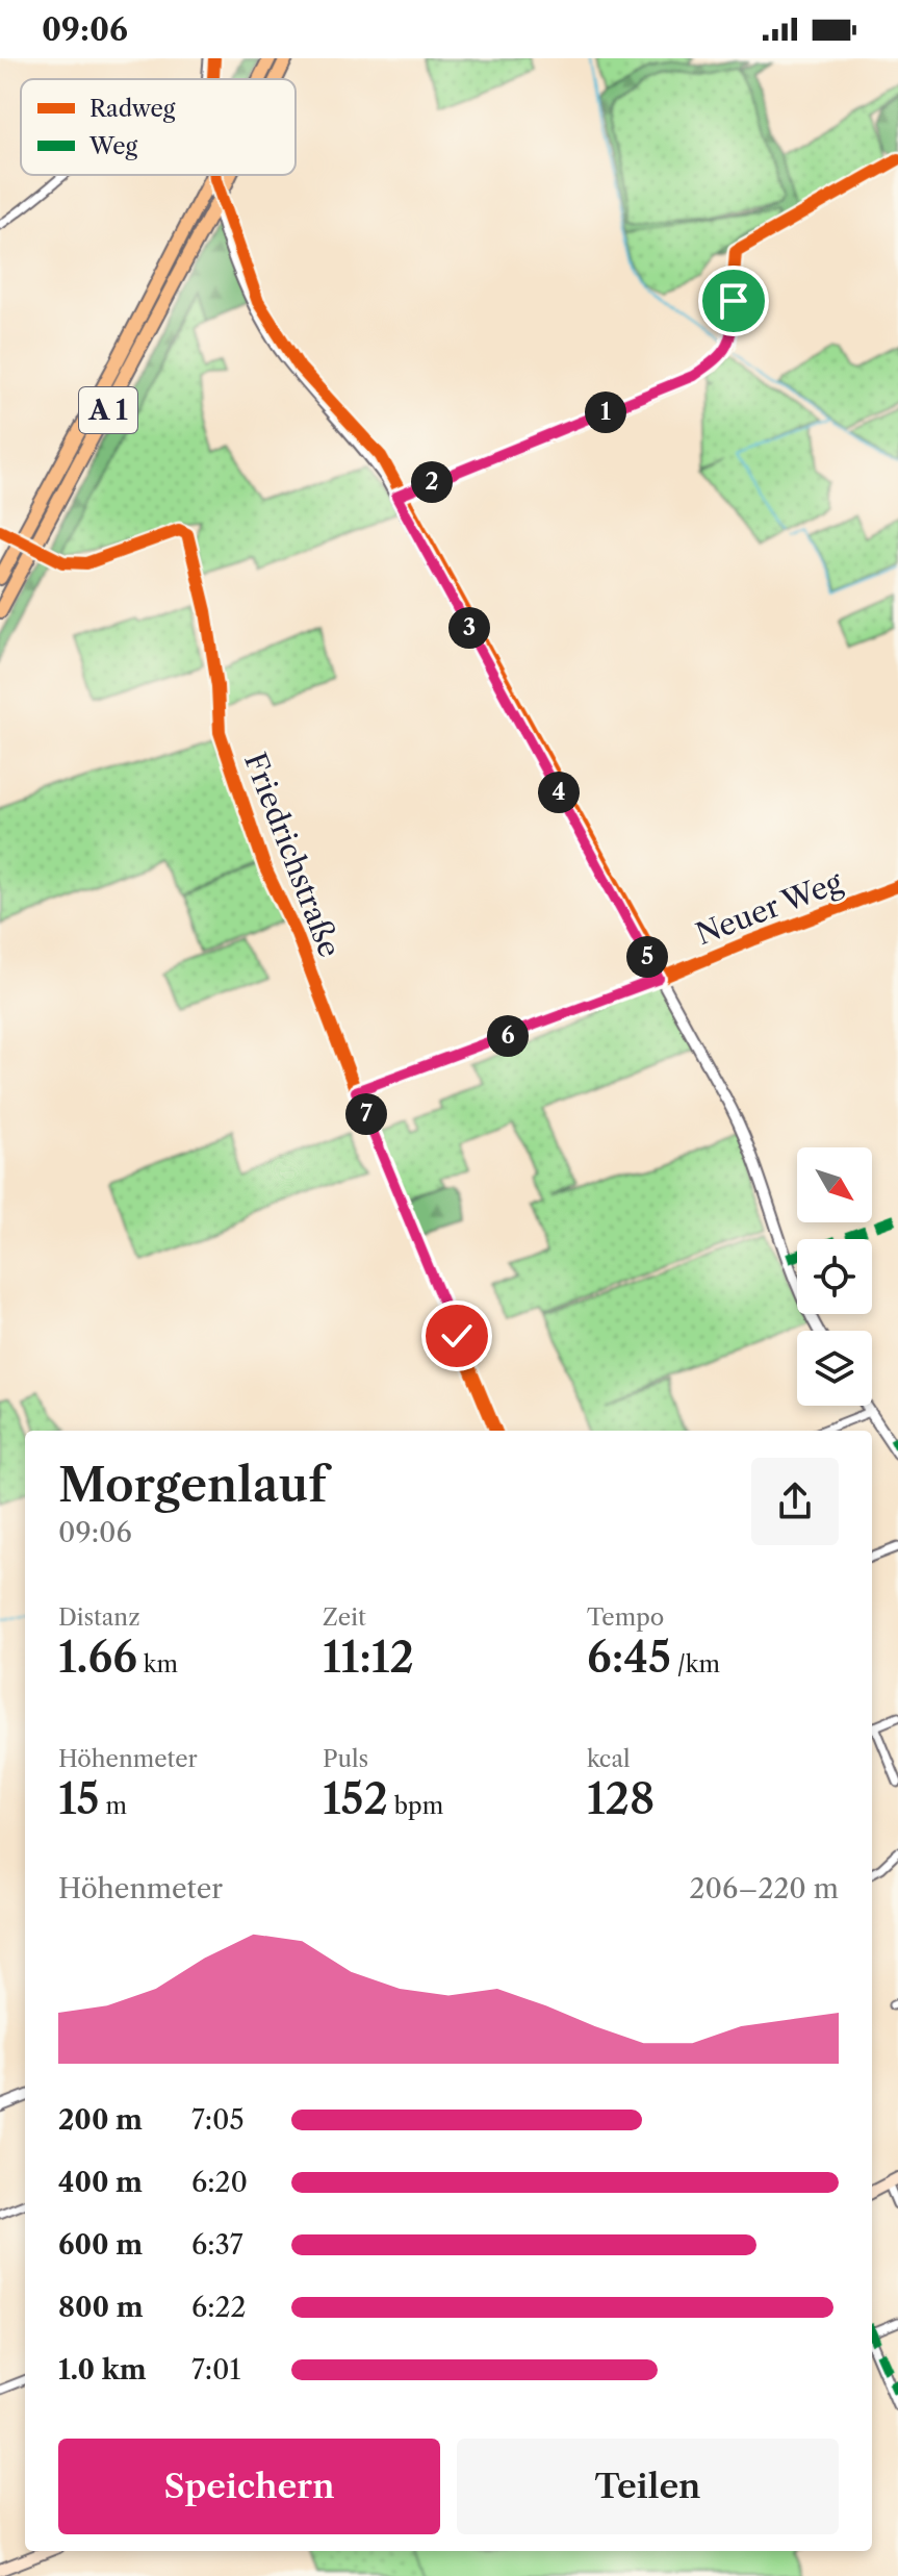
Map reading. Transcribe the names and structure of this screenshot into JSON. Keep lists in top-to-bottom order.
{
  "streets": {
    "highway": ["A 1"],
    "street": ["Friedrichstraße", "Neuer Weg"]
  },
  "crossings": [
    ["Friedrichstraße", "Neuer Weg"]
  ],
  "legend": ["Radweg", "Weg"],
  "north": "bottom right",
  "page": {
    "status": "09:06",
    "pins": [
      "1",
      "2",
      "3",
      "4",
      "5",
      "6",
      "7"
    ],
    "heading": ["Morgenlauf", "09:06"],
    "stats": [
      ["Distanz", "1.66 km"],
      ["Zeit", "11:12"],
      ["Tempo", "6:45 /km"],
      ["Höhenmeter", "15 m"],
      ["Puls", "152 bpm"],
      ["kcal", "128"]
    ],
    "chart": ["Höhenmeter", "206–220 m"],
    "list": [
      {
        "name": "200 m",
        "note": "7:05"
      },
      {
        "name": "400 m",
        "note": "6:20"
      },
      {
        "name": "600 m",
        "note": "6:37"
      },
      {
        "name": "800 m",
        "note": "6:22"
      },
      {
        "name": "1.0 km",
        "note": "7:01"
      }
    ],
    "buttons": ["Speichern", "Teilen"]
  }
}
